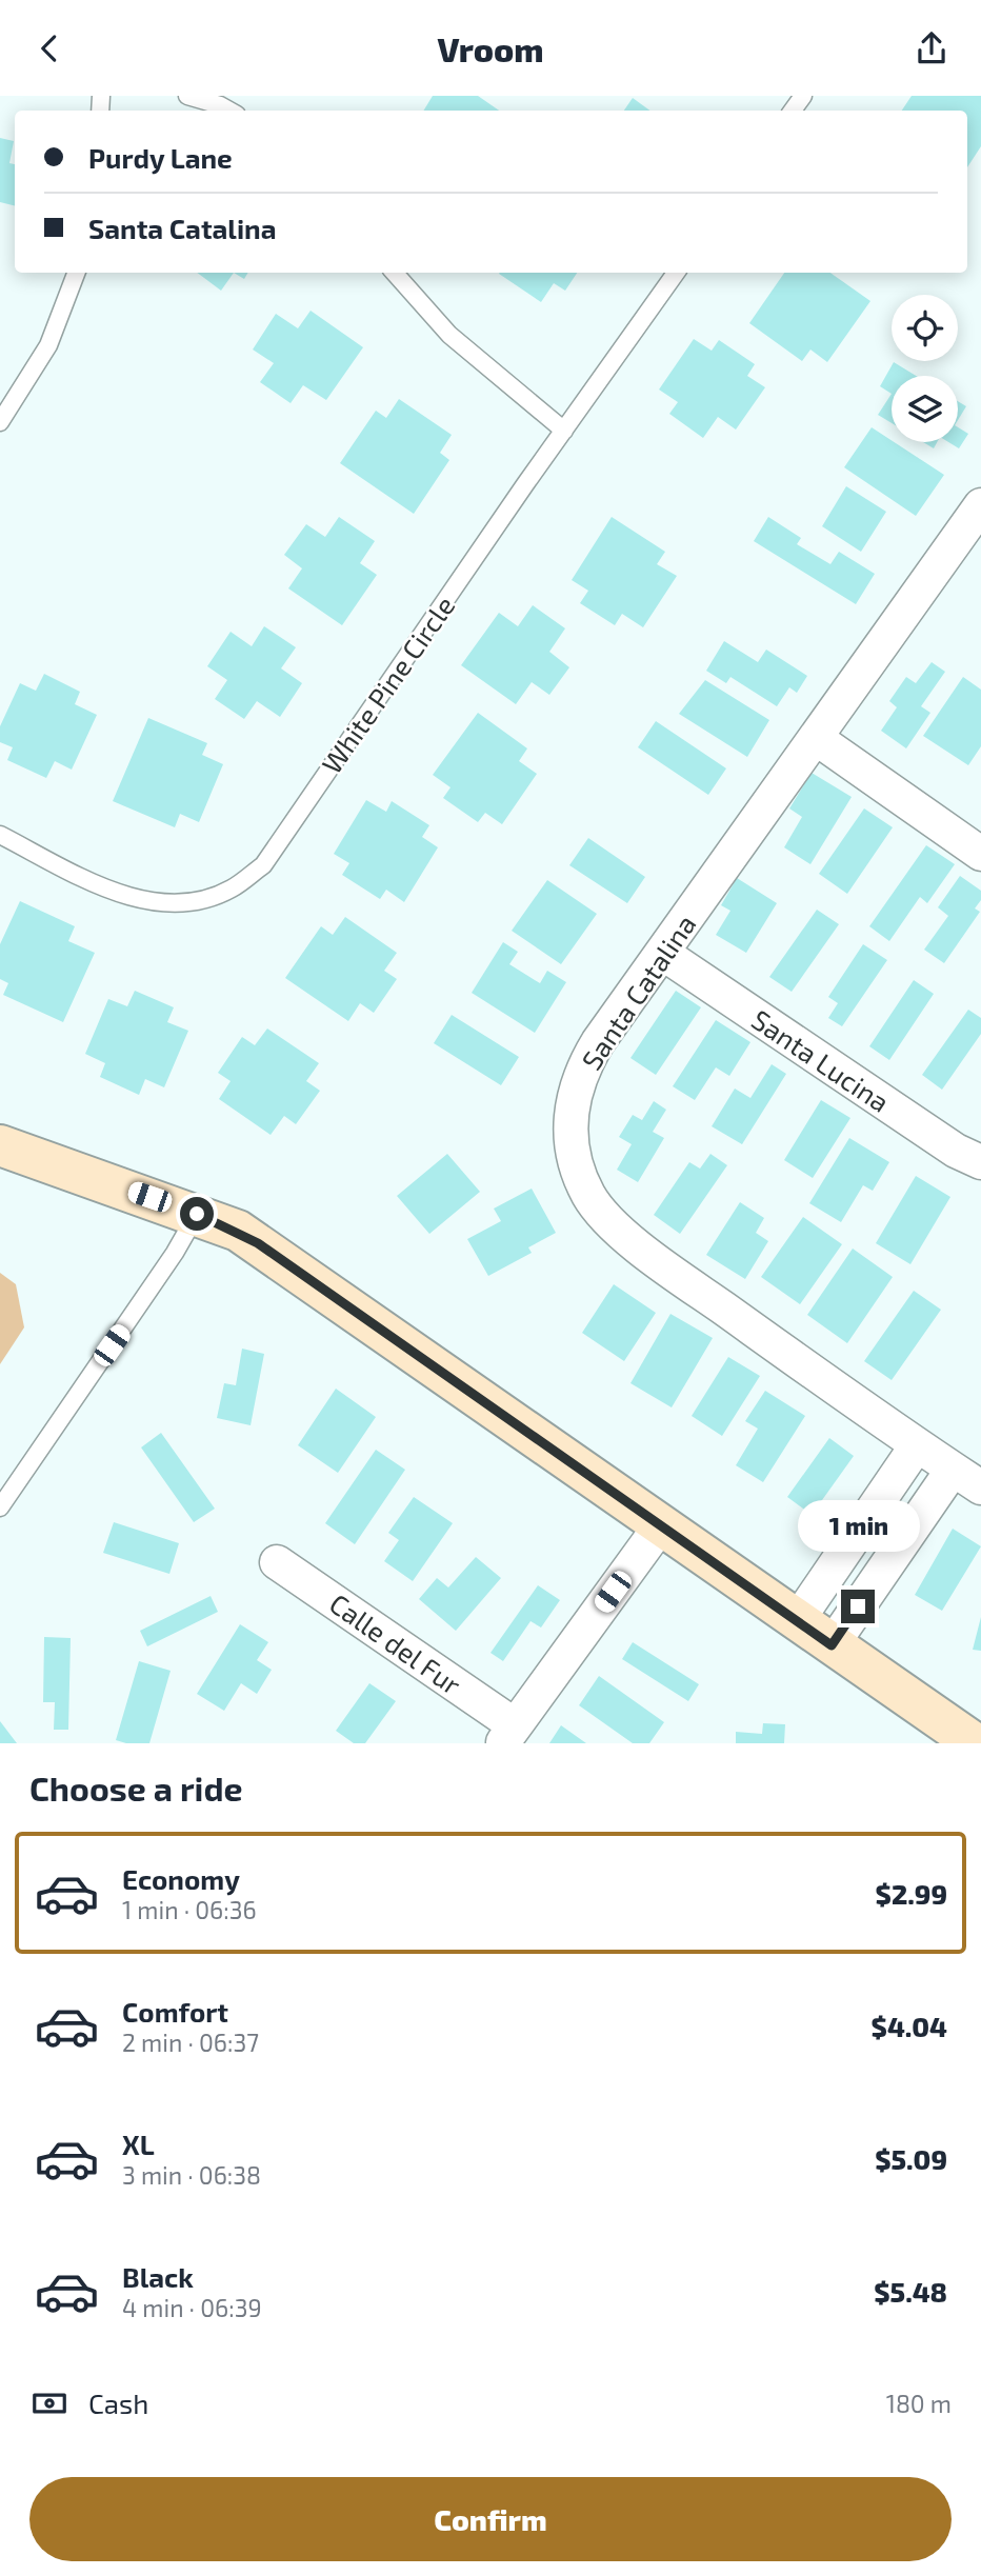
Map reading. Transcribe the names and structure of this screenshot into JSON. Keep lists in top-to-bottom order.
{
  "streets": {
    "street": ["Santa Catalina", "Santa Lucina", "Calle del Fur"],
    "lane": ["White Pine Circle"]
  },
  "crossings": [
    ["Santa Catalina", "Santa Lucina"]
  ],
  "page": {
    "header": "Vroom",
    "banner": ["Purdy Lane", "Santa Catalina"],
    "bubble": "1 min",
    "heading": "Choose a ride",
    "list": [
      {
        "name": "Economy",
        "note": "1 min · 06:36",
        "value": "$2.99"
      },
      {
        "name": "Comfort",
        "note": "2 min · 06:37",
        "value": "$4.04"
      },
      {
        "name": "XL",
        "note": "3 min · 06:38",
        "value": "$5.09"
      },
      {
        "name": "Black",
        "note": "4 min · 06:39",
        "value": "$5.48"
      }
    ],
    "pay": ["Cash", "180 m"],
    "buttons": "Confirm"
  }
}
